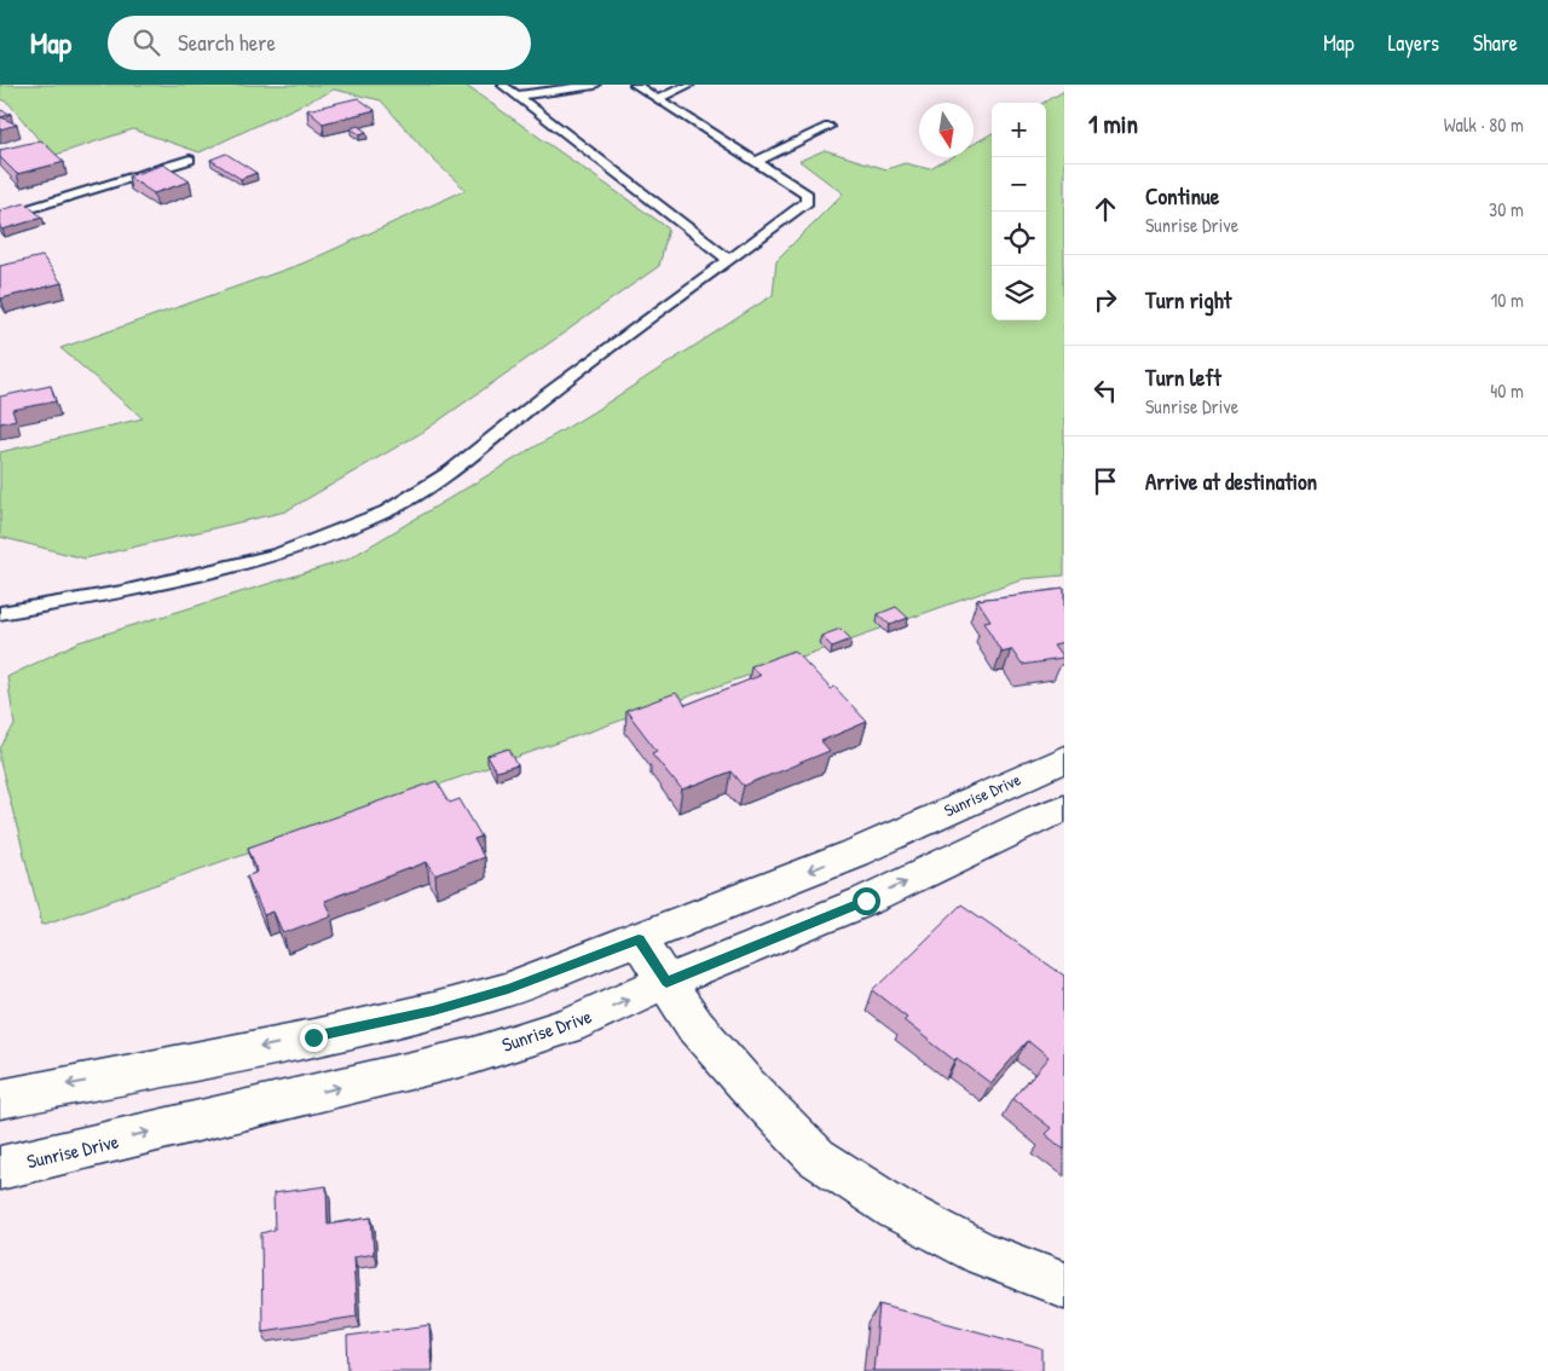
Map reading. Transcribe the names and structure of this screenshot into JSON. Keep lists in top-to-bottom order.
{
  "streets": {
    "street": ["Sunrise Drive"]
  },
  "north": "bottom",
  "page": {
    "header": "Map",
    "search": "Search here",
    "nav": ["Map", "Layers", "Share"],
    "heading": ["1 min", "Walk · 80 m"],
    "map_buttons": ["+", "−"],
    "list": [
      ["Continue", "Sunrise Drive", "30 m"],
      ["Turn right", "10 m"],
      ["Turn left", "Sunrise Drive", "40 m"],
      "Arrive at destination"
    ]
  }
}
